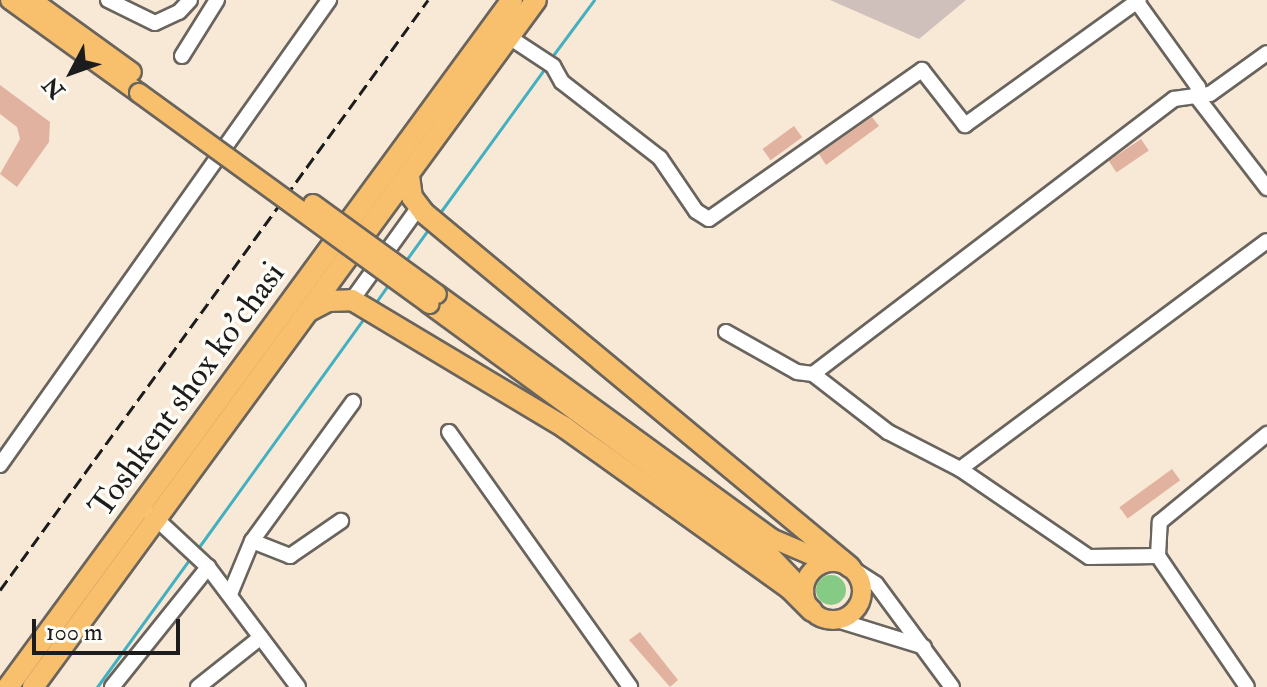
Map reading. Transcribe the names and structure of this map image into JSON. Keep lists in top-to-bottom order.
{
  "streets": {
    "highway": ["Toshkent shox ko'chasi"]
  },
  "scale_bar": "100 m",
  "north": "bottom left"
}
